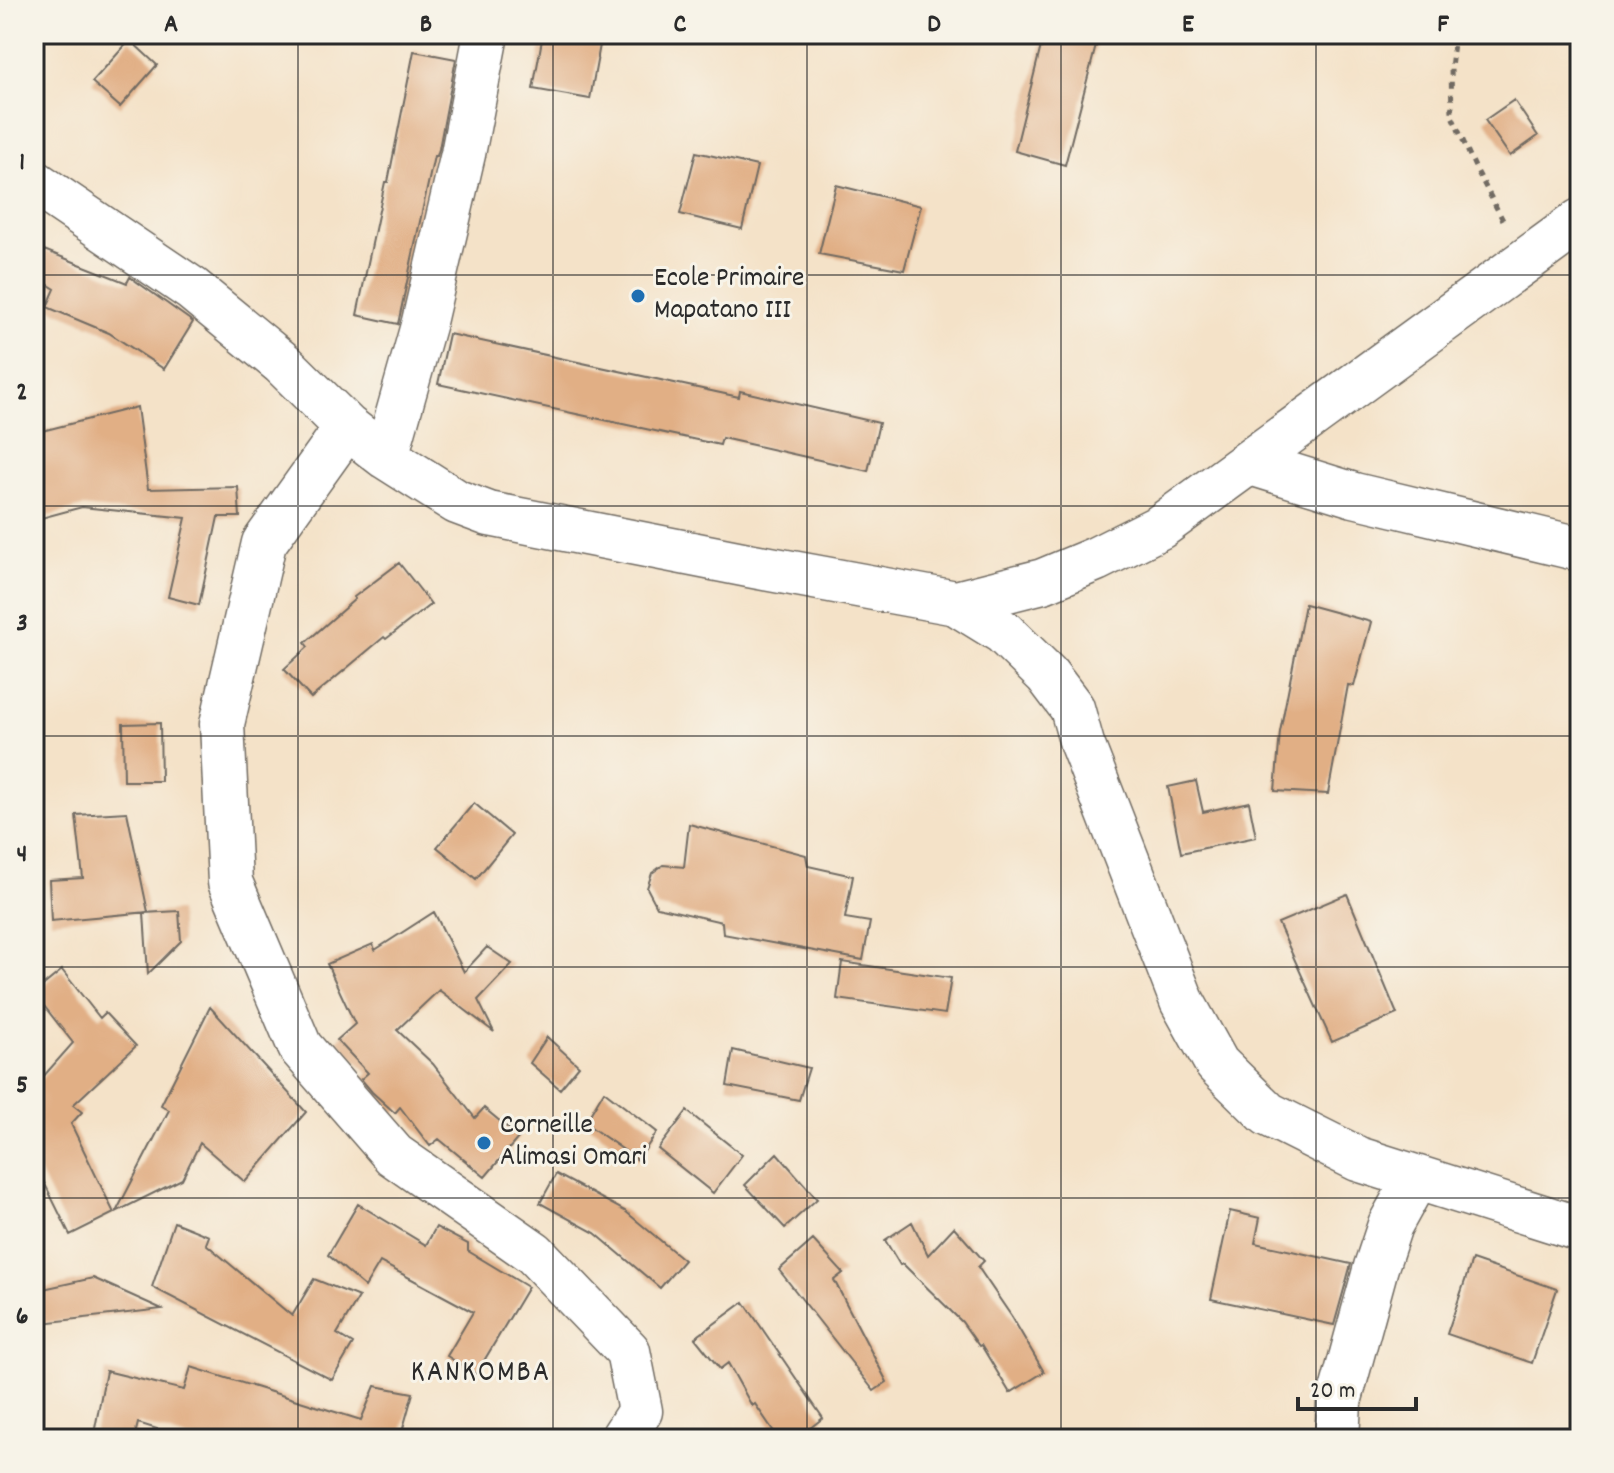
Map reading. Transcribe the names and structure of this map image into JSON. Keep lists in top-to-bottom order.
{
  "districts": ["KANKOMBA"],
  "places": ["Ecole Primaire Mapatano III", "Corneille Alimasi Omari"],
  "scale_bar": "20 m",
  "grid": {
    "columns": [
      "A",
      "B",
      "C",
      "D",
      "E",
      "F"
    ],
    "rows": [
      "1",
      "2",
      "3",
      "4",
      "5",
      "6"
    ]
  }
}
